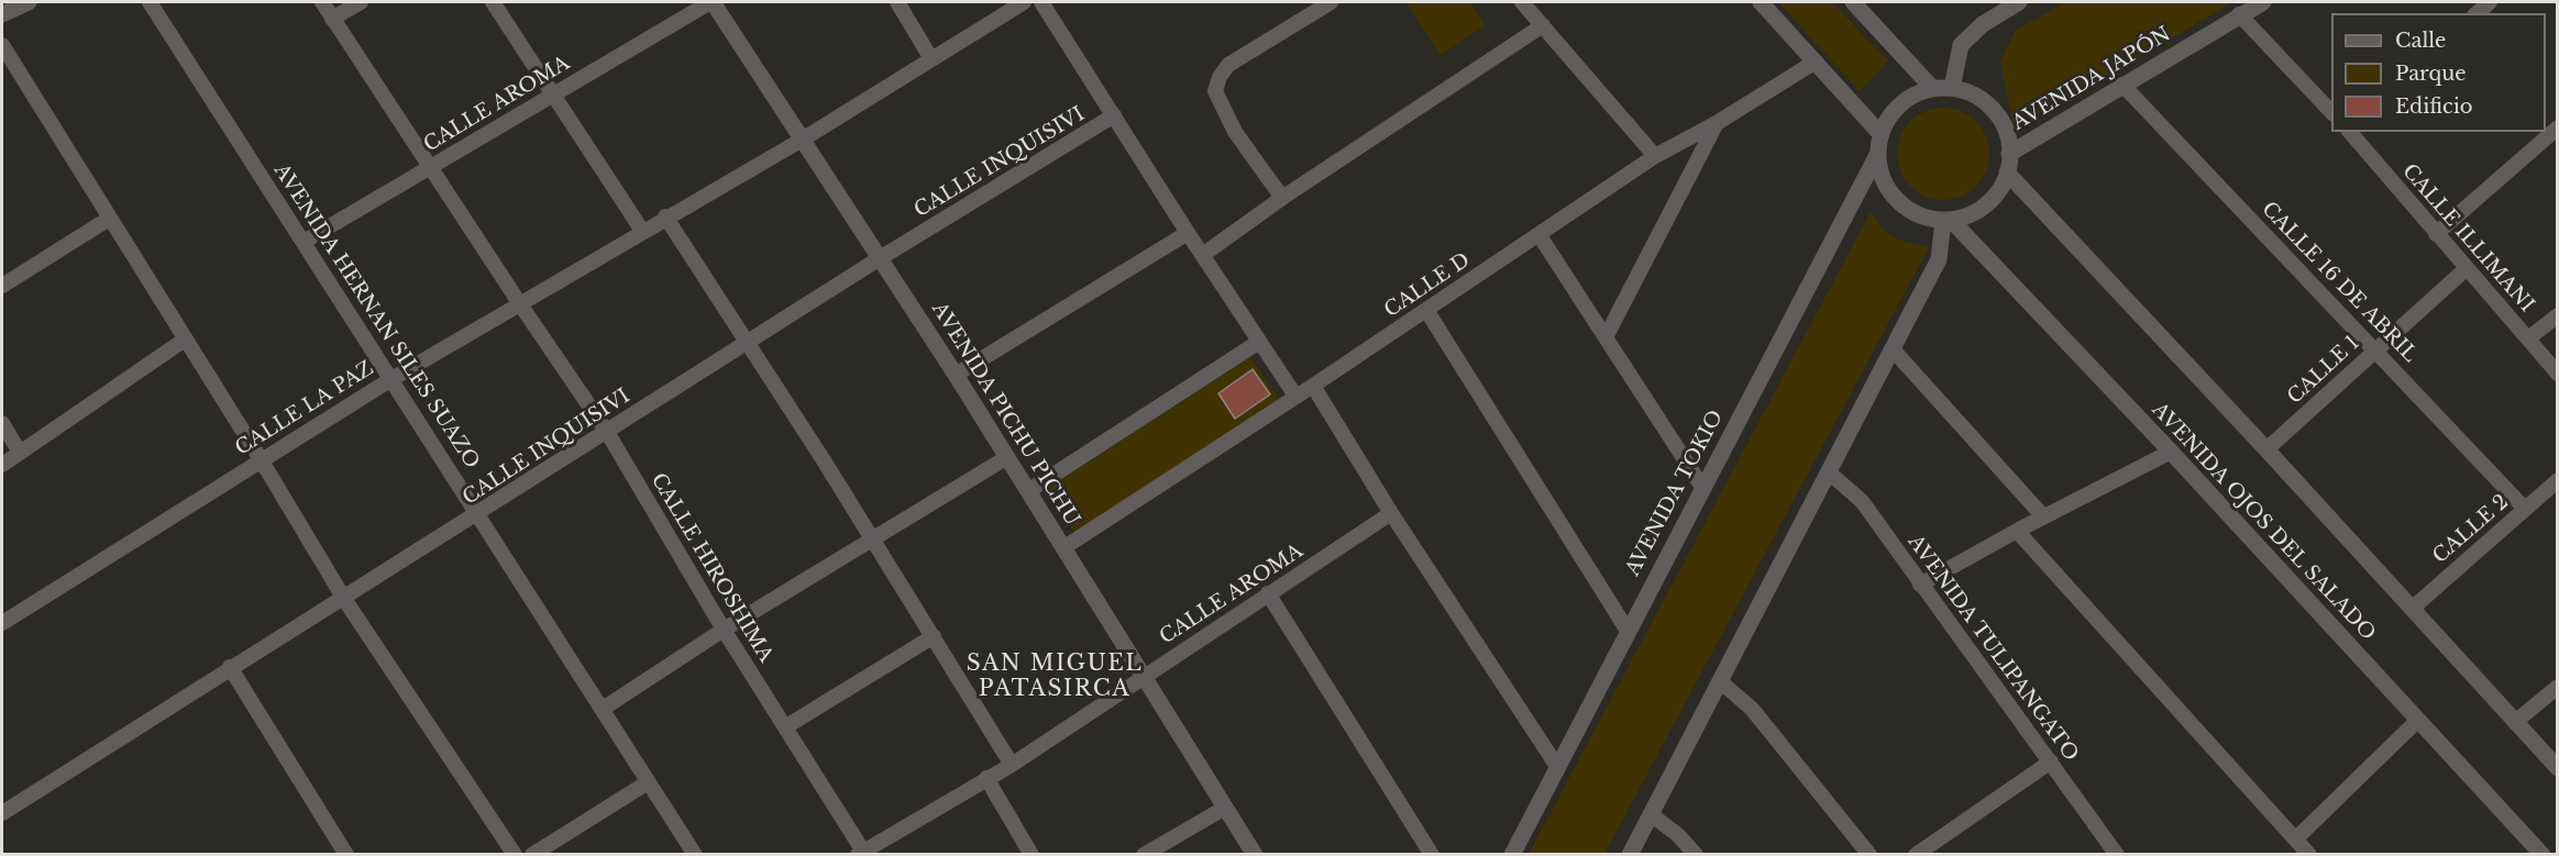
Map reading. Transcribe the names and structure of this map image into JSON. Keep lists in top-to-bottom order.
{
  "streets": {
    "street": [
      "AVENIDA JAPÓN",
      "CALLE AROMA",
      "CALLE INQUISIVI",
      "CALLE ILLIMANI",
      "CALLE 16 DE ABRIL",
      "CALLE D",
      "AVENIDA HERNAN SILES SUAZO",
      "CALLE 1",
      "CALLE LA PAZ",
      "AVENIDA PICHU PICHU",
      "AVENIDA TOKIO",
      "AVENIDA OJOS DEL SALADO",
      "CALLE 2",
      "CALLE HIROSHIMA",
      "AVENIDA TULIPANGATO"
    ]
  },
  "crossings": [
    ["AVENIDA JAPÓN", "CALLE 16 DE ABRIL"],
    ["AVENIDA JAPÓN", "AVENIDA TOKIO"],
    ["AVENIDA JAPÓN", "AVENIDA OJOS DEL SALADO"],
    ["CALLE AROMA", "AVENIDA HERNAN SILES SUAZO"],
    ["CALLE AROMA", "AVENIDA PICHU PICHU"],
    ["CALLE AROMA", "CALLE HIROSHIMA"],
    ["CALLE INQUISIVI", "AVENIDA HERNAN SILES SUAZO"],
    ["CALLE INQUISIVI", "AVENIDA PICHU PICHU"],
    ["CALLE INQUISIVI", "CALLE HIROSHIMA"],
    ["CALLE ILLIMANI", "CALLE 1"],
    ["CALLE 16 DE ABRIL", "CALLE 1"],
    ["CALLE 16 DE ABRIL", "CALLE 2"],
    ["CALLE D", "AVENIDA PICHU PICHU"],
    ["AVENIDA HERNAN SILES SUAZO", "CALLE LA PAZ"],
    ["CALLE LA PAZ", "AVENIDA PICHU PICHU"],
    ["CALLE LA PAZ", "CALLE HIROSHIMA"],
    ["AVENIDA TOKIO", "AVENIDA OJOS DEL SALADO"]
  ],
  "districts": ["SAN MIGUEL PATASIRCA"],
  "legend": ["Calle", "Parque", "Edificio"]
}
